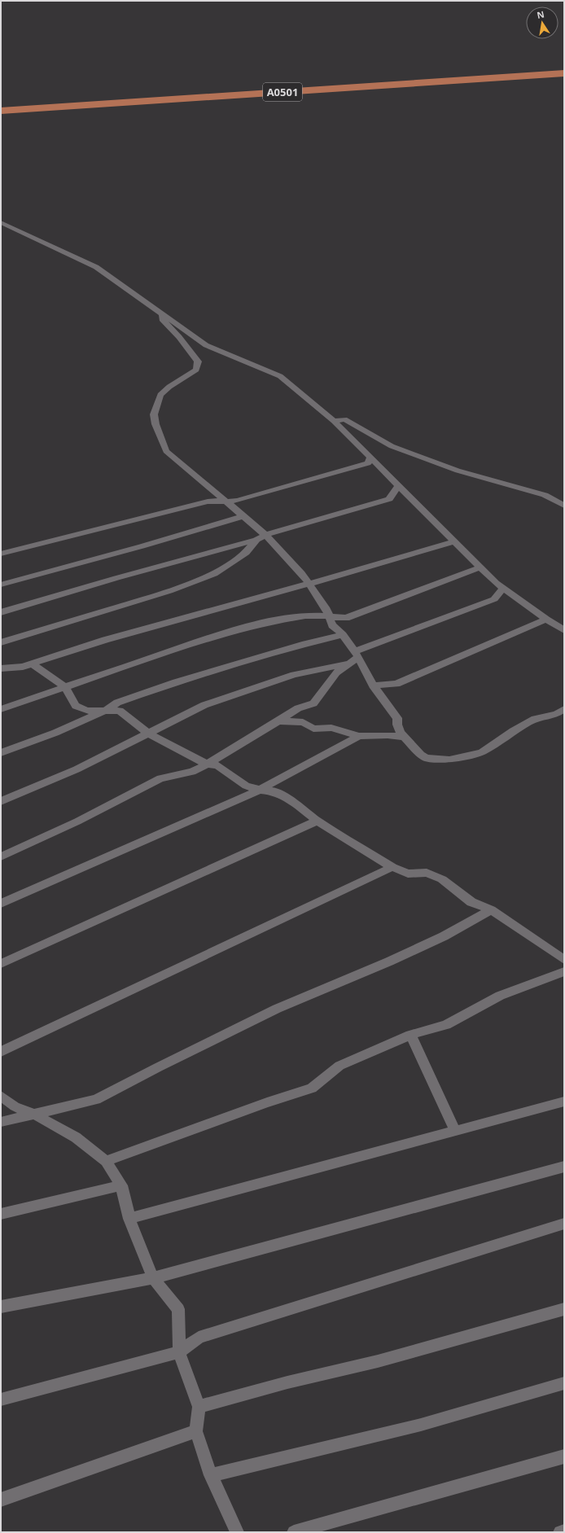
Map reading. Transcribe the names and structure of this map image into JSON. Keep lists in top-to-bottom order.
{
  "streets": {
    "highway": ["A0501"]
  },
  "north": "top"
}
